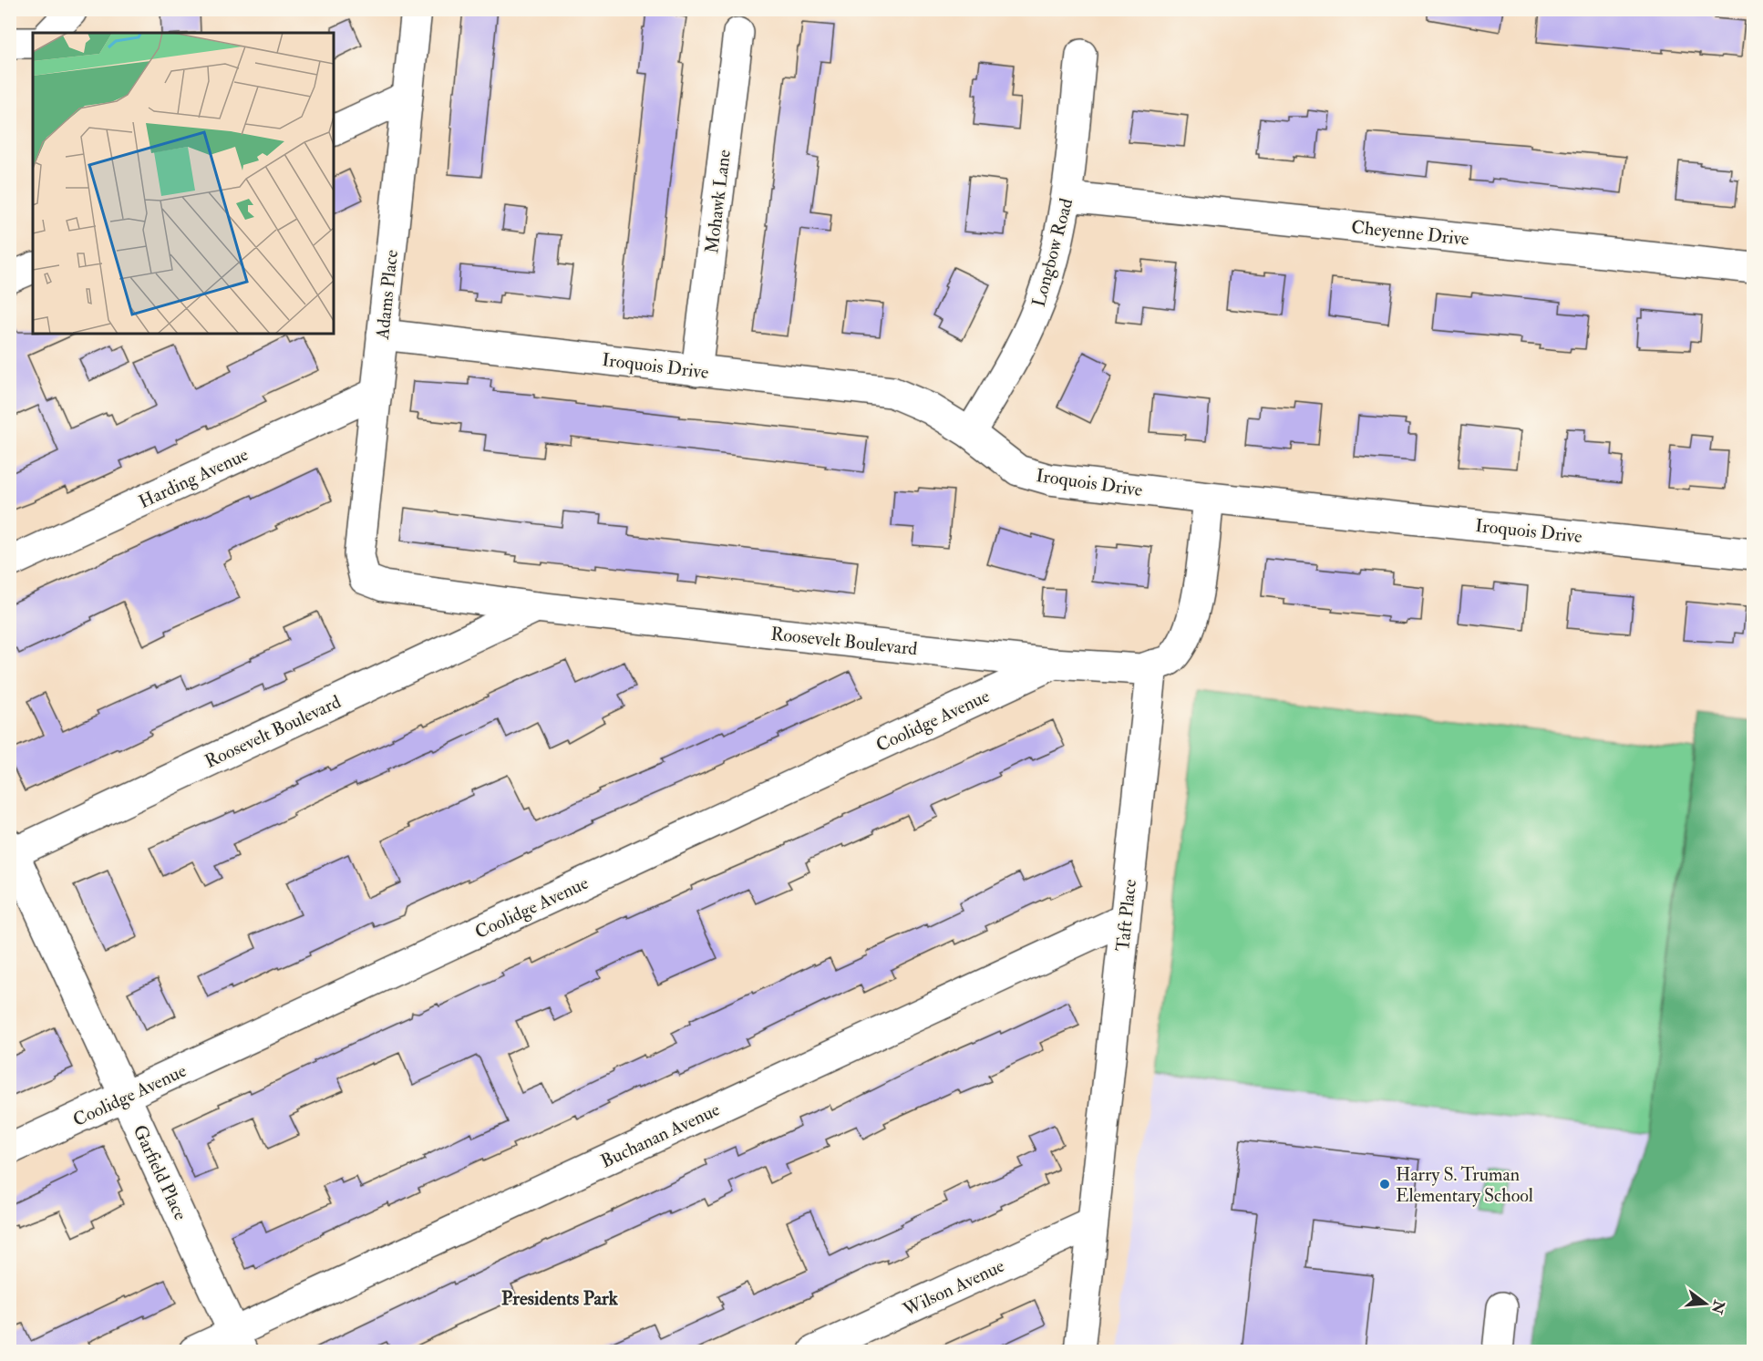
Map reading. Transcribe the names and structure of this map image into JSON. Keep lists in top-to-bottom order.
{
  "streets": {
    "street": [
      "Mohawk Lane",
      "Cheyenne Drive",
      "Longbow Road",
      "Adams Place",
      "Iroquois Drive",
      "Harding Avenue",
      "Roosevelt Boulevard",
      "Coolidge Avenue",
      "Taft Place",
      "Buchanan Avenue",
      "Garfield Place",
      "Wilson Avenue"
    ]
  },
  "crossings": [
    ["Mohawk Lane", "Iroquois Drive"],
    ["Cheyenne Drive", "Longbow Road"],
    ["Longbow Road", "Iroquois Drive"],
    ["Adams Place", "Iroquois Drive"],
    ["Adams Place", "Harding Avenue"],
    ["Adams Place", "Roosevelt Boulevard"],
    ["Roosevelt Boulevard", "Coolidge Avenue"],
    ["Roosevelt Boulevard", "Taft Place"],
    ["Roosevelt Boulevard", "Garfield Place"],
    ["Coolidge Avenue", "Garfield Place"],
    ["Taft Place", "Buchanan Avenue"],
    ["Taft Place", "Wilson Avenue"],
    ["Buchanan Avenue", "Garfield Place"]
  ],
  "districts": ["Presidents Park"],
  "places": ["Harry S. Truman Elementary School"],
  "north": "right"
}
